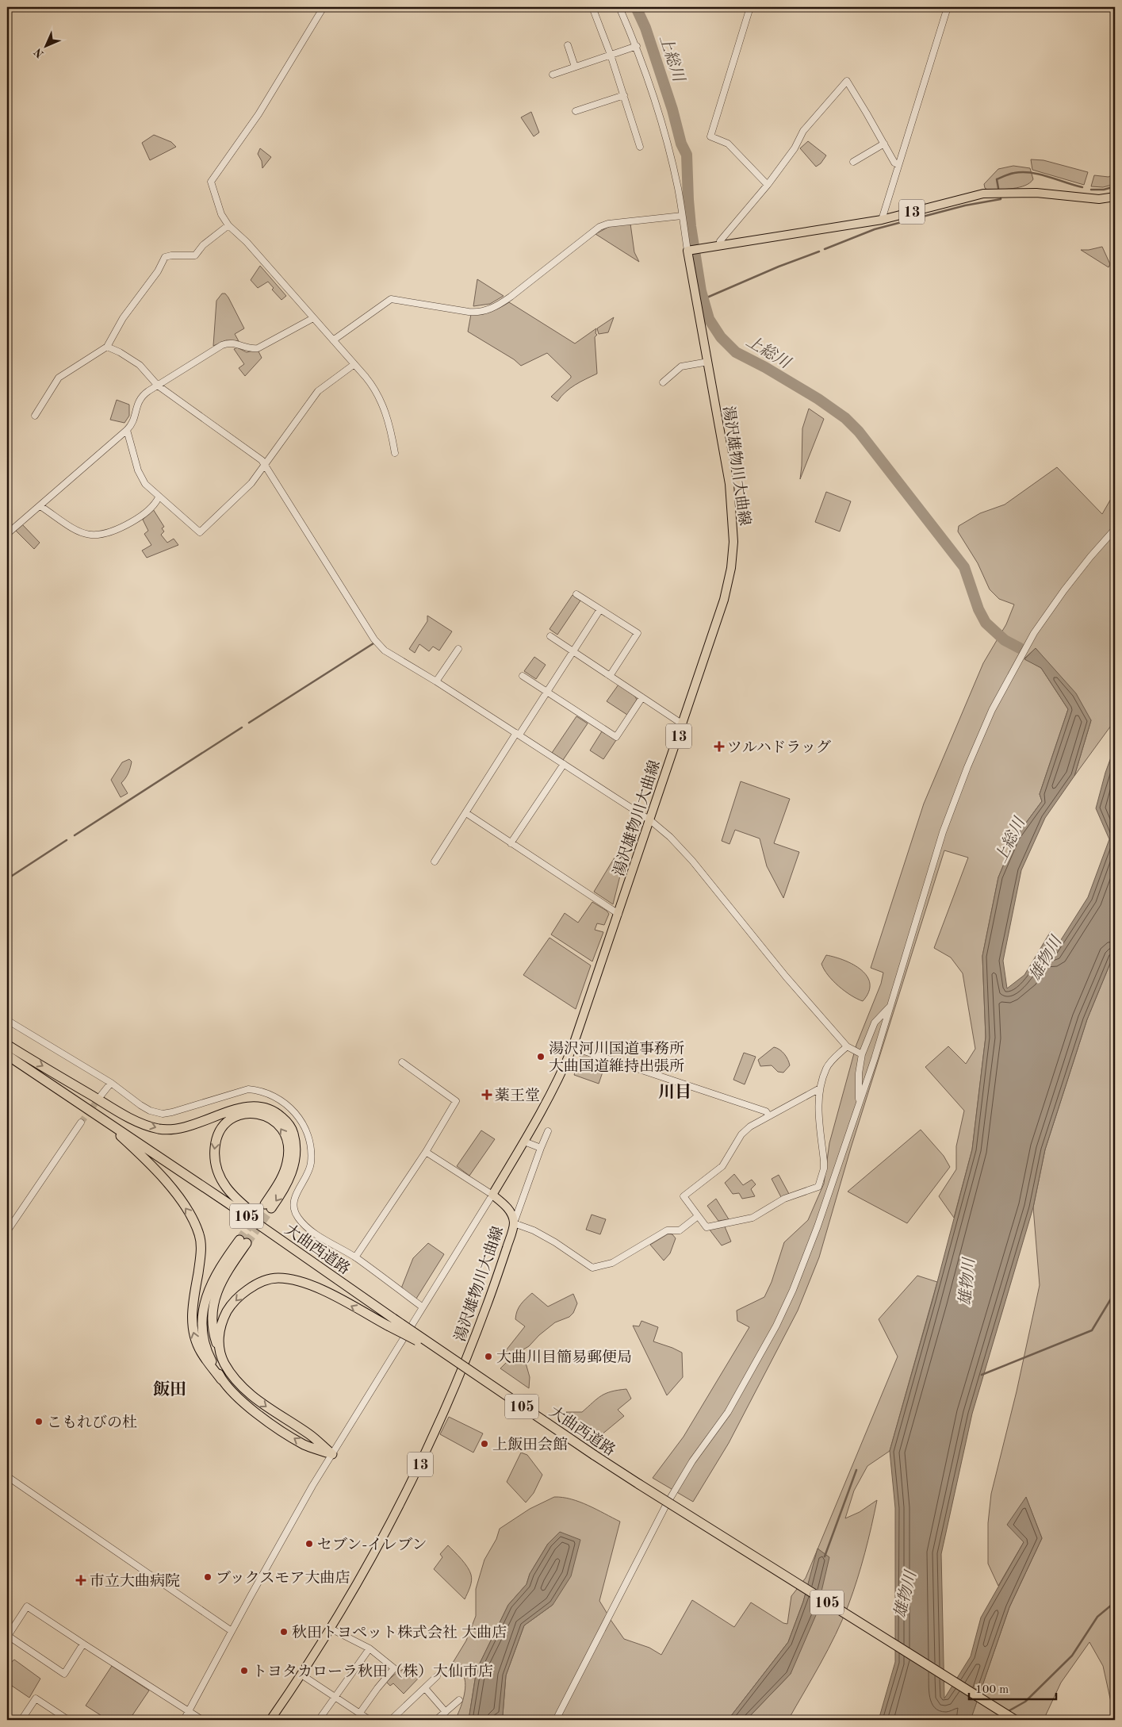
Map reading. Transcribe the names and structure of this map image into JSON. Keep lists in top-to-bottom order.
{
  "streets": {
    "highway": ["105", "大曲西道路"],
    "main road": ["13", "湯沢雄物川大曲線"]
  },
  "crossings": [
    ["13", "湯沢雄物川大曲線"]
  ],
  "districts": ["川目", "飯田"],
  "water": ["上総川", "雄物川"],
  "places": {
    "health": ["ツルハドラッグ", "薬王堂", "市立大曲病院"],
    "other": [
      "湯沢河川国道事務所 大曲国道維持出張所",
      "大曲川目簡易郵便局",
      "こもれびの杜",
      "上飯田会館",
      "セブン-イレブン",
      "ブックスモア大曲店",
      "秋田トヨペット株式会社 大曲店",
      "トヨタカローラ秋田（株）大仙市店"
    ]
  },
  "scale_bar": "100 m",
  "north": "bottom left"
}
